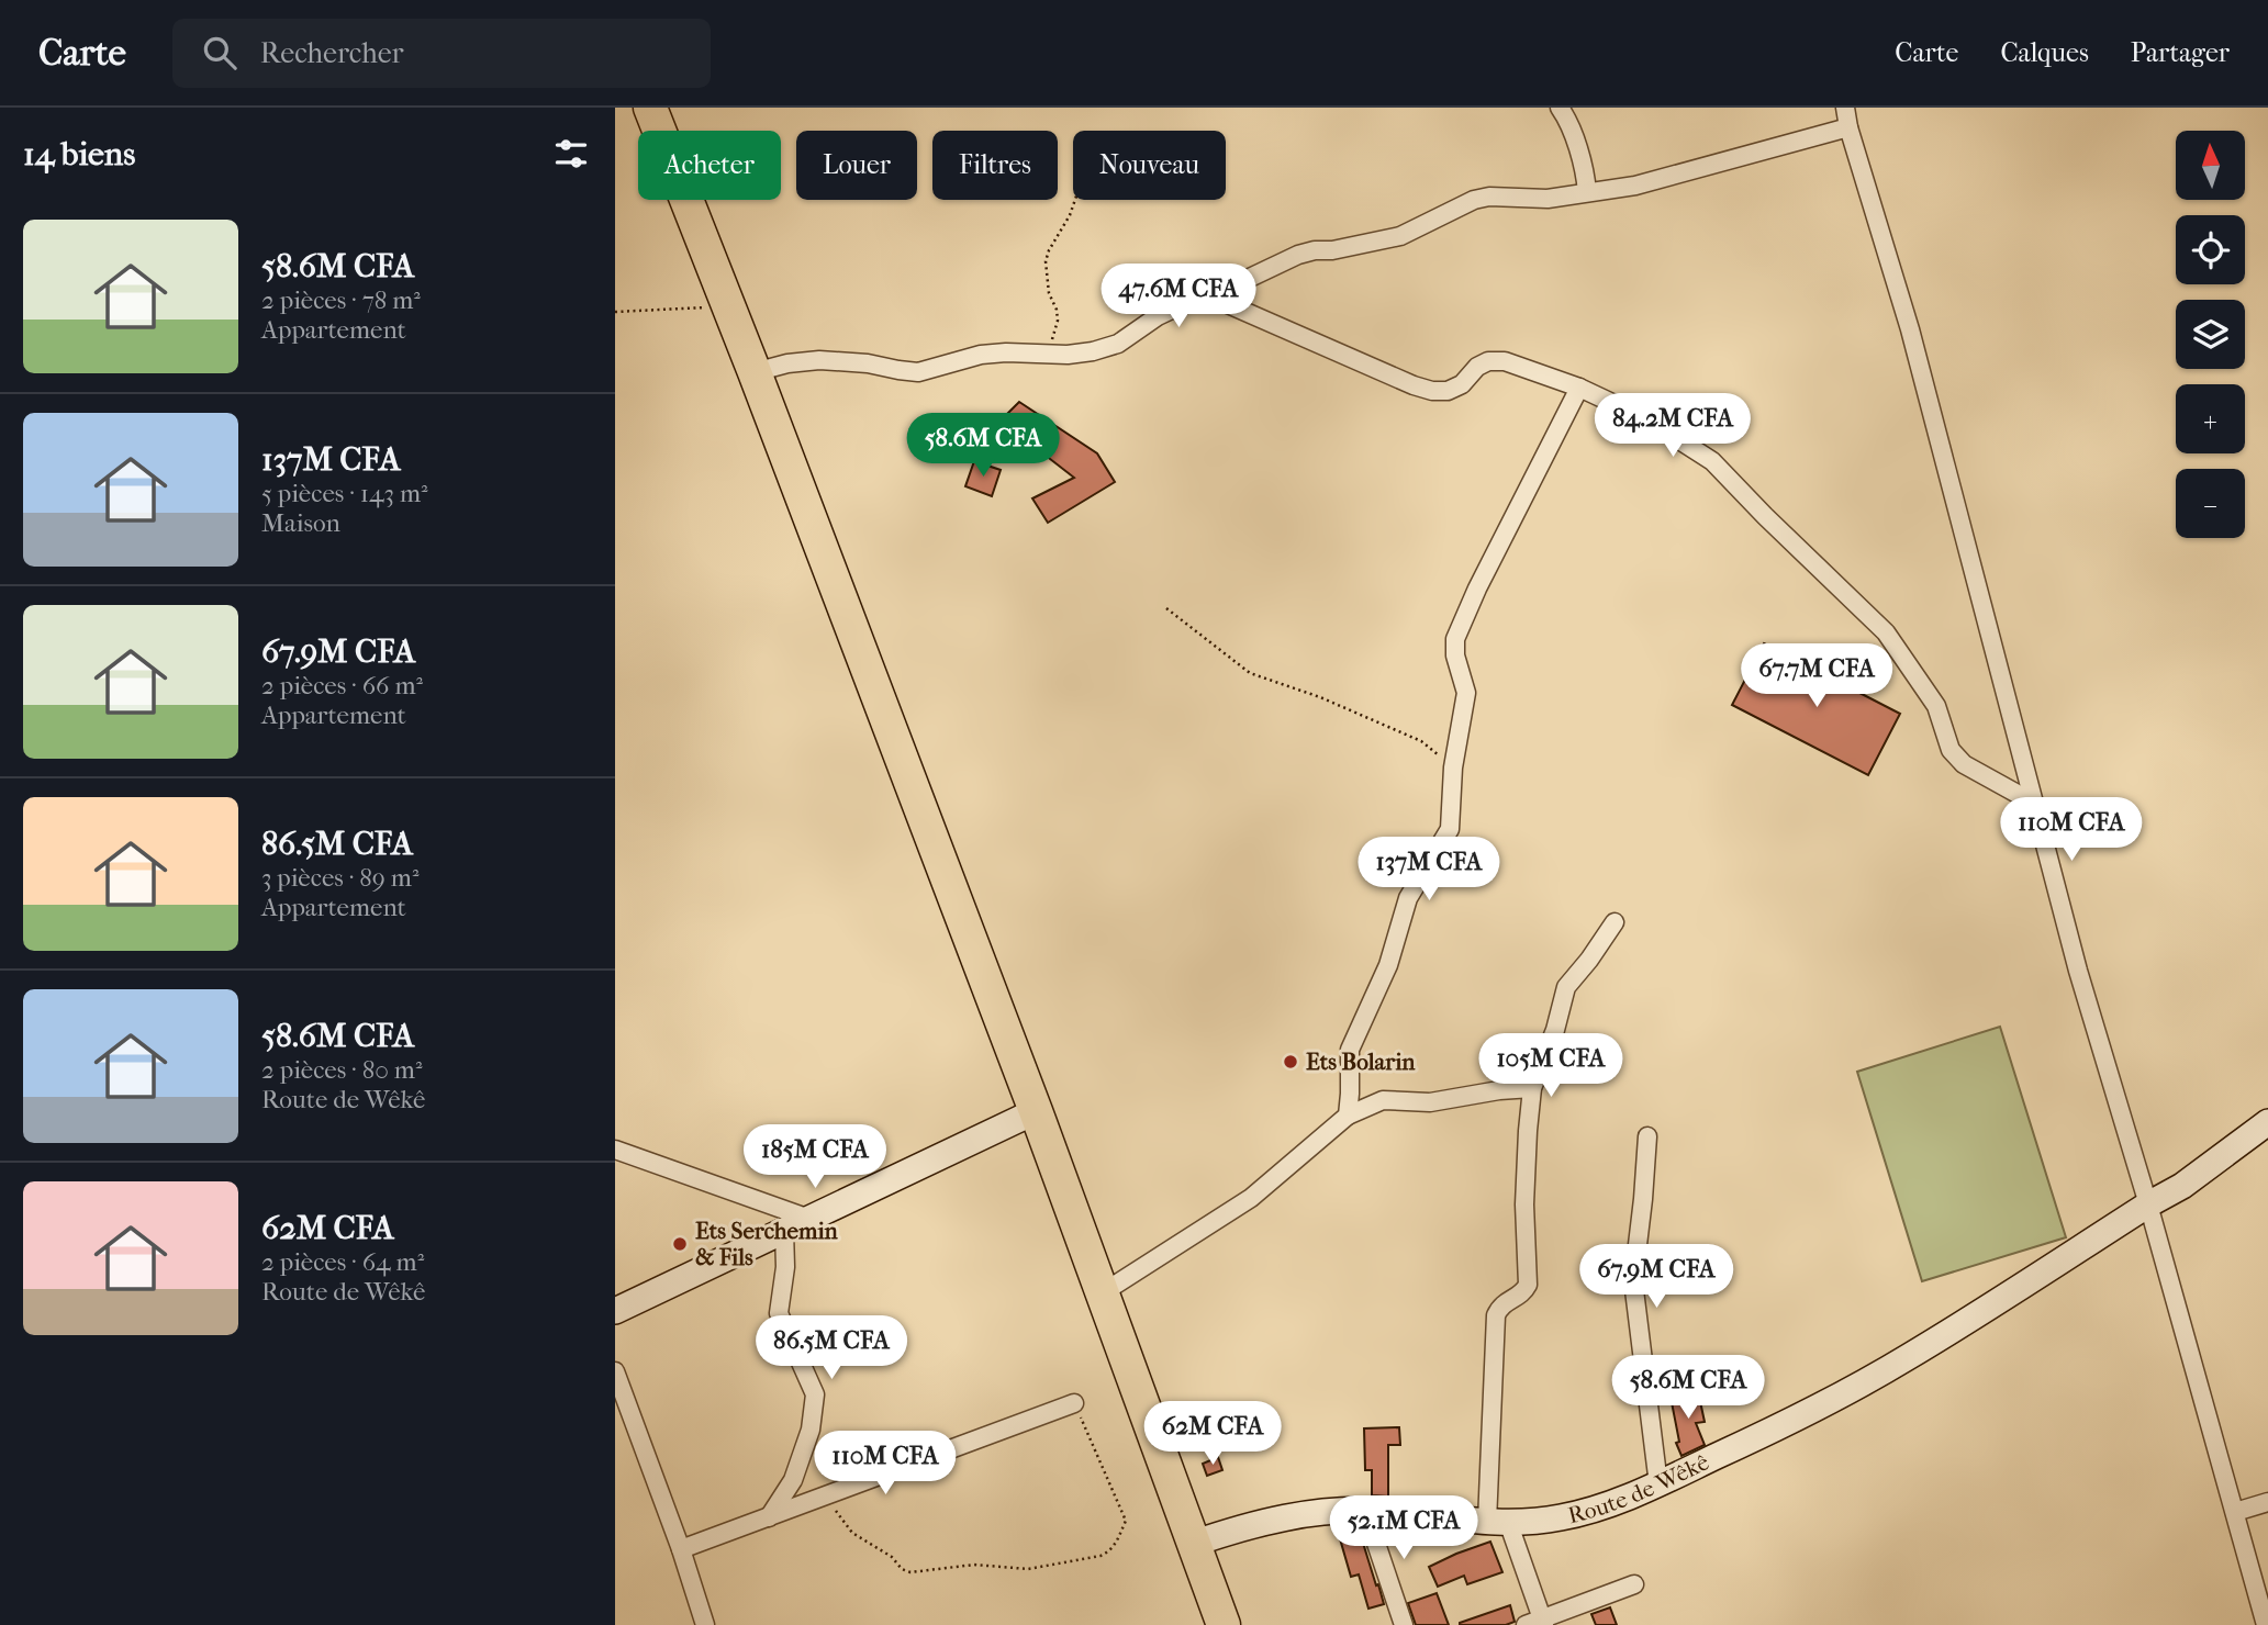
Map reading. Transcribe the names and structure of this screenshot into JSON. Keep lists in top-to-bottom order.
{
  "streets": {
    "street": ["Route de Wêkê"]
  },
  "places": ["Ets Bolarin", "Ets Serchemin & Fils"],
  "north": "top",
  "page": {
    "header": "Carte",
    "search": "Rechercher",
    "nav": ["Carte", "Calques", "Partager"],
    "heading": "14 biens",
    "map_buttons": ["+", "−"],
    "chip": [
      "Acheter",
      "Louer",
      "Filtres",
      "Nouveau"
    ],
    "list": [
      {
        "name": "58.6M CFA",
        "note": "2 pièces · 78 m² · Appartement"
      },
      {
        "name": "137M CFA",
        "note": "5 pièces · 143 m² · Maison"
      },
      {
        "name": "67.9M CFA",
        "note": "2 pièces · 66 m² · Appartement"
      },
      {
        "name": "86.5M CFA",
        "note": "3 pièces · 89 m² · Appartement"
      },
      {
        "name": "58.6M CFA",
        "note": "2 pièces · 80 m² · Route de Wêkê"
      },
      {
        "name": "62M CFA",
        "note": "2 pièces · 64 m² · Route de Wêkê"
      }
    ],
    "price": [
      "47.6M CFA",
      "84.2M CFA",
      "58.6M CFA",
      "67.7M CFA",
      "110M CFA",
      "137M CFA",
      "105M CFA",
      "185M CFA",
      "67.9M CFA",
      "86.5M CFA",
      "58.6M CFA",
      "62M CFA",
      "110M CFA",
      "52.1M CFA"
    ]
  }
}
